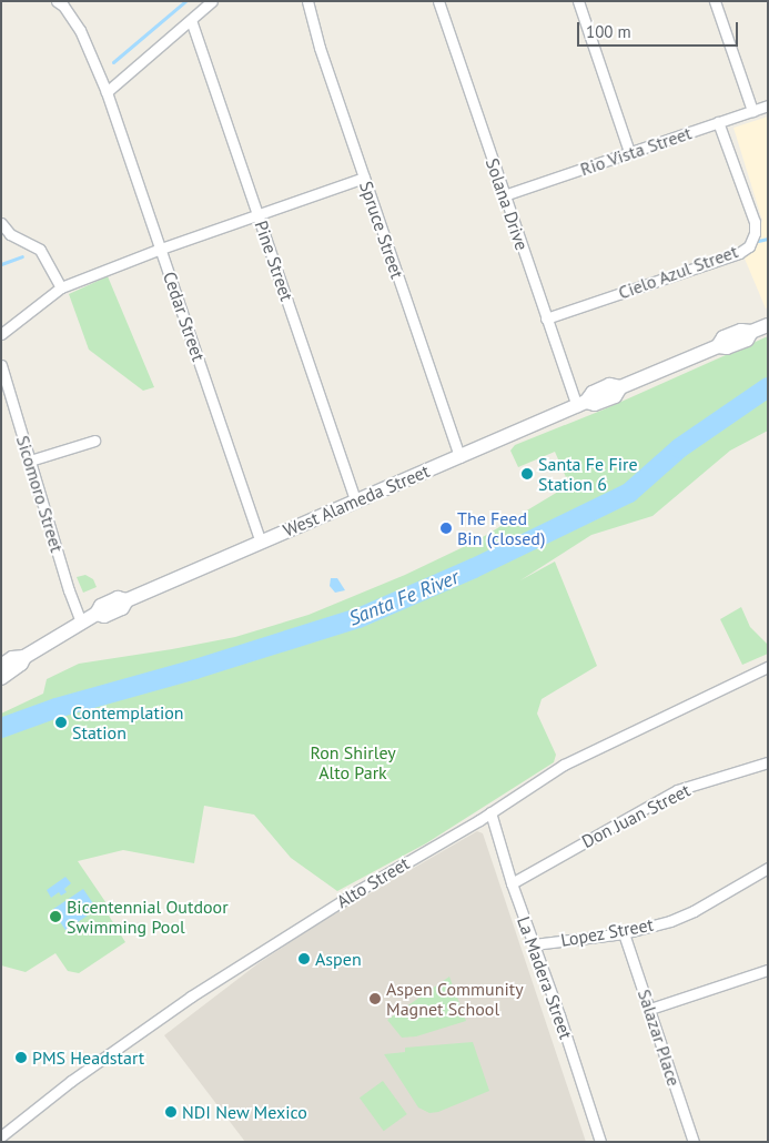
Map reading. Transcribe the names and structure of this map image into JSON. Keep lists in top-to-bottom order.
{
  "streets": {
    "street": [
      "Rio Vista Street",
      "Solana Drive",
      "Spruce Street",
      "Pine Street",
      "Cielo Azul Street",
      "Cedar Street",
      "Sicomoro Street",
      "West Alameda Street",
      "Don Juan Street",
      "Alto Street",
      "Lopez Street",
      "La Madera Street",
      "Salazar Place"
    ]
  },
  "crossings": [
    ["Rio Vista Street", "Solana Drive"],
    ["Rio Vista Street", "Cielo Azul Street"],
    ["Solana Drive", "Cielo Azul Street"],
    ["Solana Drive", "West Alameda Street"],
    ["Spruce Street", "West Alameda Street"],
    ["Pine Street", "West Alameda Street"],
    ["Cedar Street", "West Alameda Street"],
    ["Sicomoro Street", "West Alameda Street"],
    ["Don Juan Street", "La Madera Street"],
    ["Alto Street", "La Madera Street"],
    ["Lopez Street", "La Madera Street"],
    ["Lopez Street", "Salazar Place"]
  ],
  "water": ["Santa Fe River"],
  "parks": ["Ron Shirley Alto Park"],
  "places": [
    "Santa Fe Fire Station 6",
    "The Feed Bin (closed)",
    "Contemplation Station",
    "Bicentennial Outdoor Swimming Pool",
    "Aspen",
    "Aspen Community Magnet School",
    "PMS Headstart",
    "NDI New Mexico"
  ],
  "scale_bar": "100 m"
}
